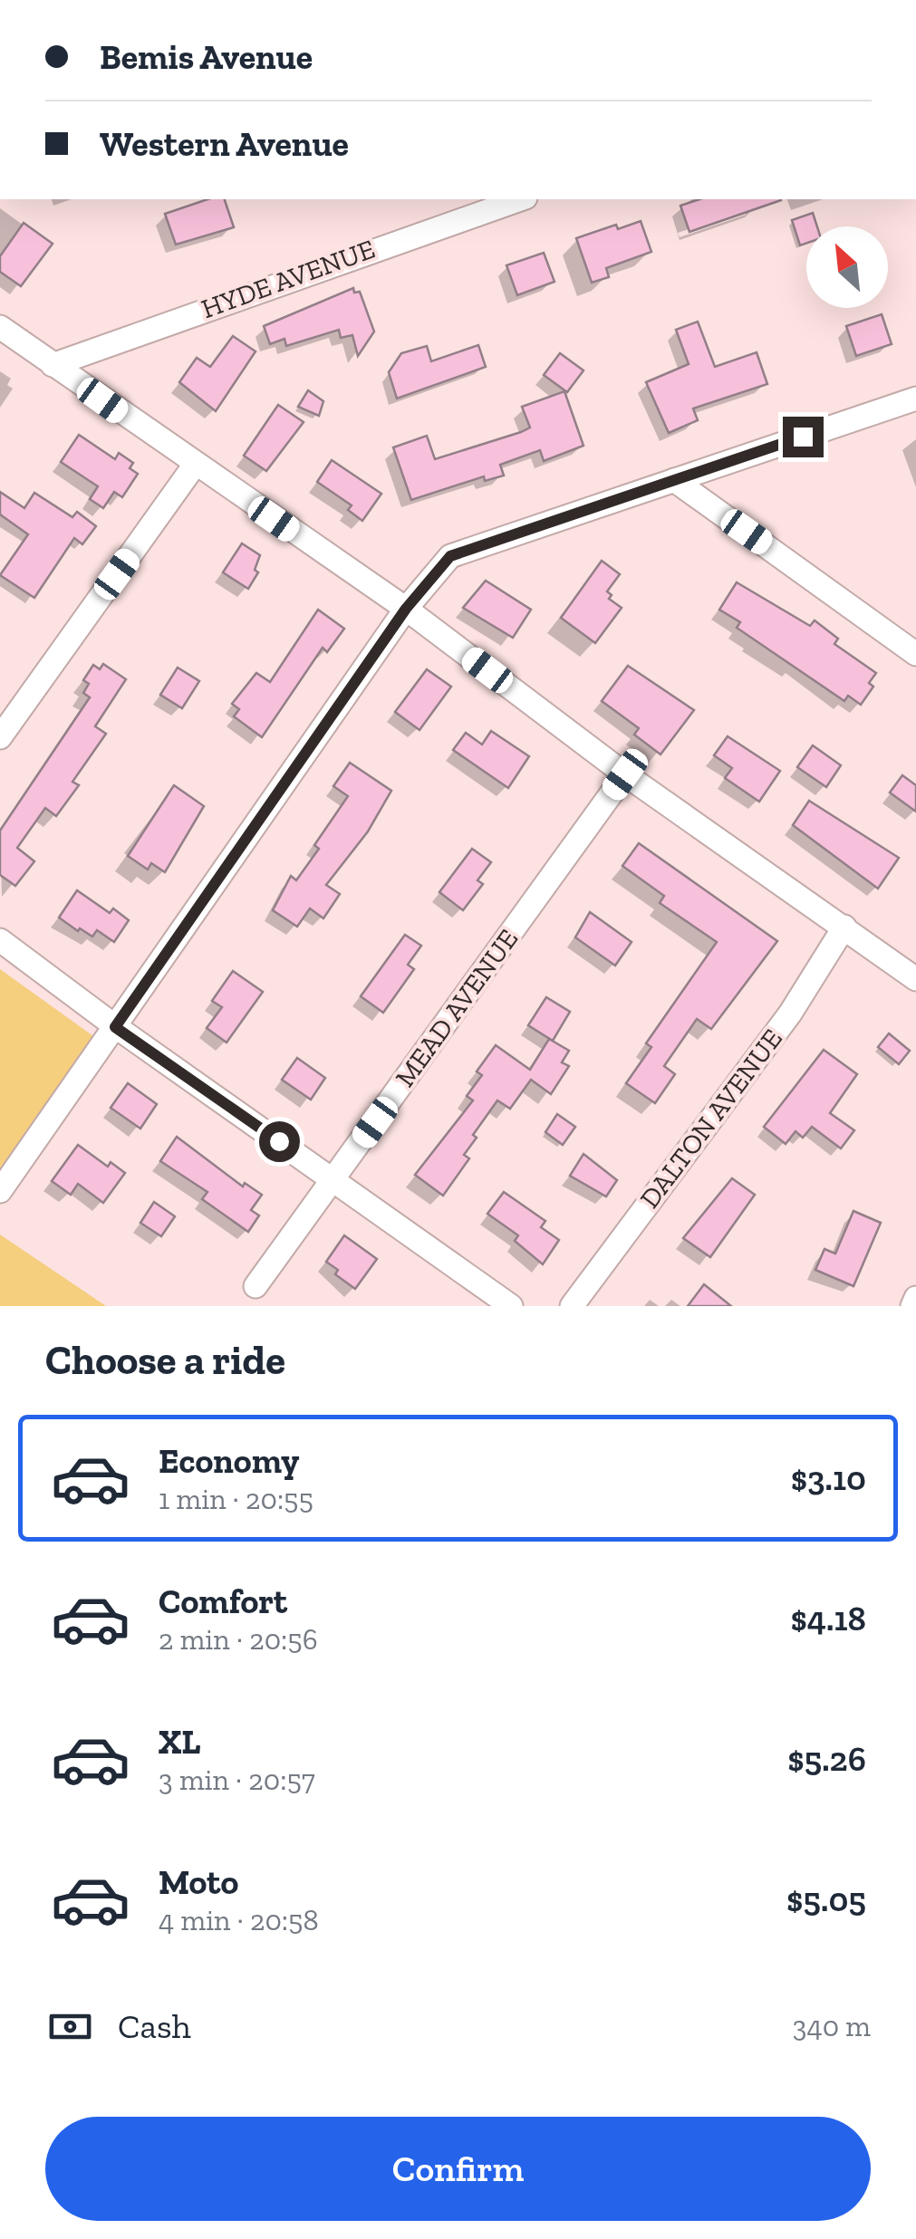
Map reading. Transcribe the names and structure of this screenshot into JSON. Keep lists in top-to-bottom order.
{
  "streets": {
    "street": ["HYDE AVENUE", "MEAD AVENUE", "DALTON AVENUE"]
  },
  "north": "top left",
  "page": {
    "banner": ["Bemis Avenue", "Western Avenue"],
    "heading": "Choose a ride",
    "list": [
      {
        "name": "Economy",
        "note": "1 min · 20:55",
        "value": "$3.10"
      },
      {
        "name": "Comfort",
        "note": "2 min · 20:56",
        "value": "$4.18"
      },
      {
        "name": "XL",
        "note": "3 min · 20:57",
        "value": "$5.26"
      },
      {
        "name": "Moto",
        "note": "4 min · 20:58",
        "value": "$5.05"
      }
    ],
    "pay": ["Cash", "340 m"],
    "buttons": "Confirm"
  }
}
